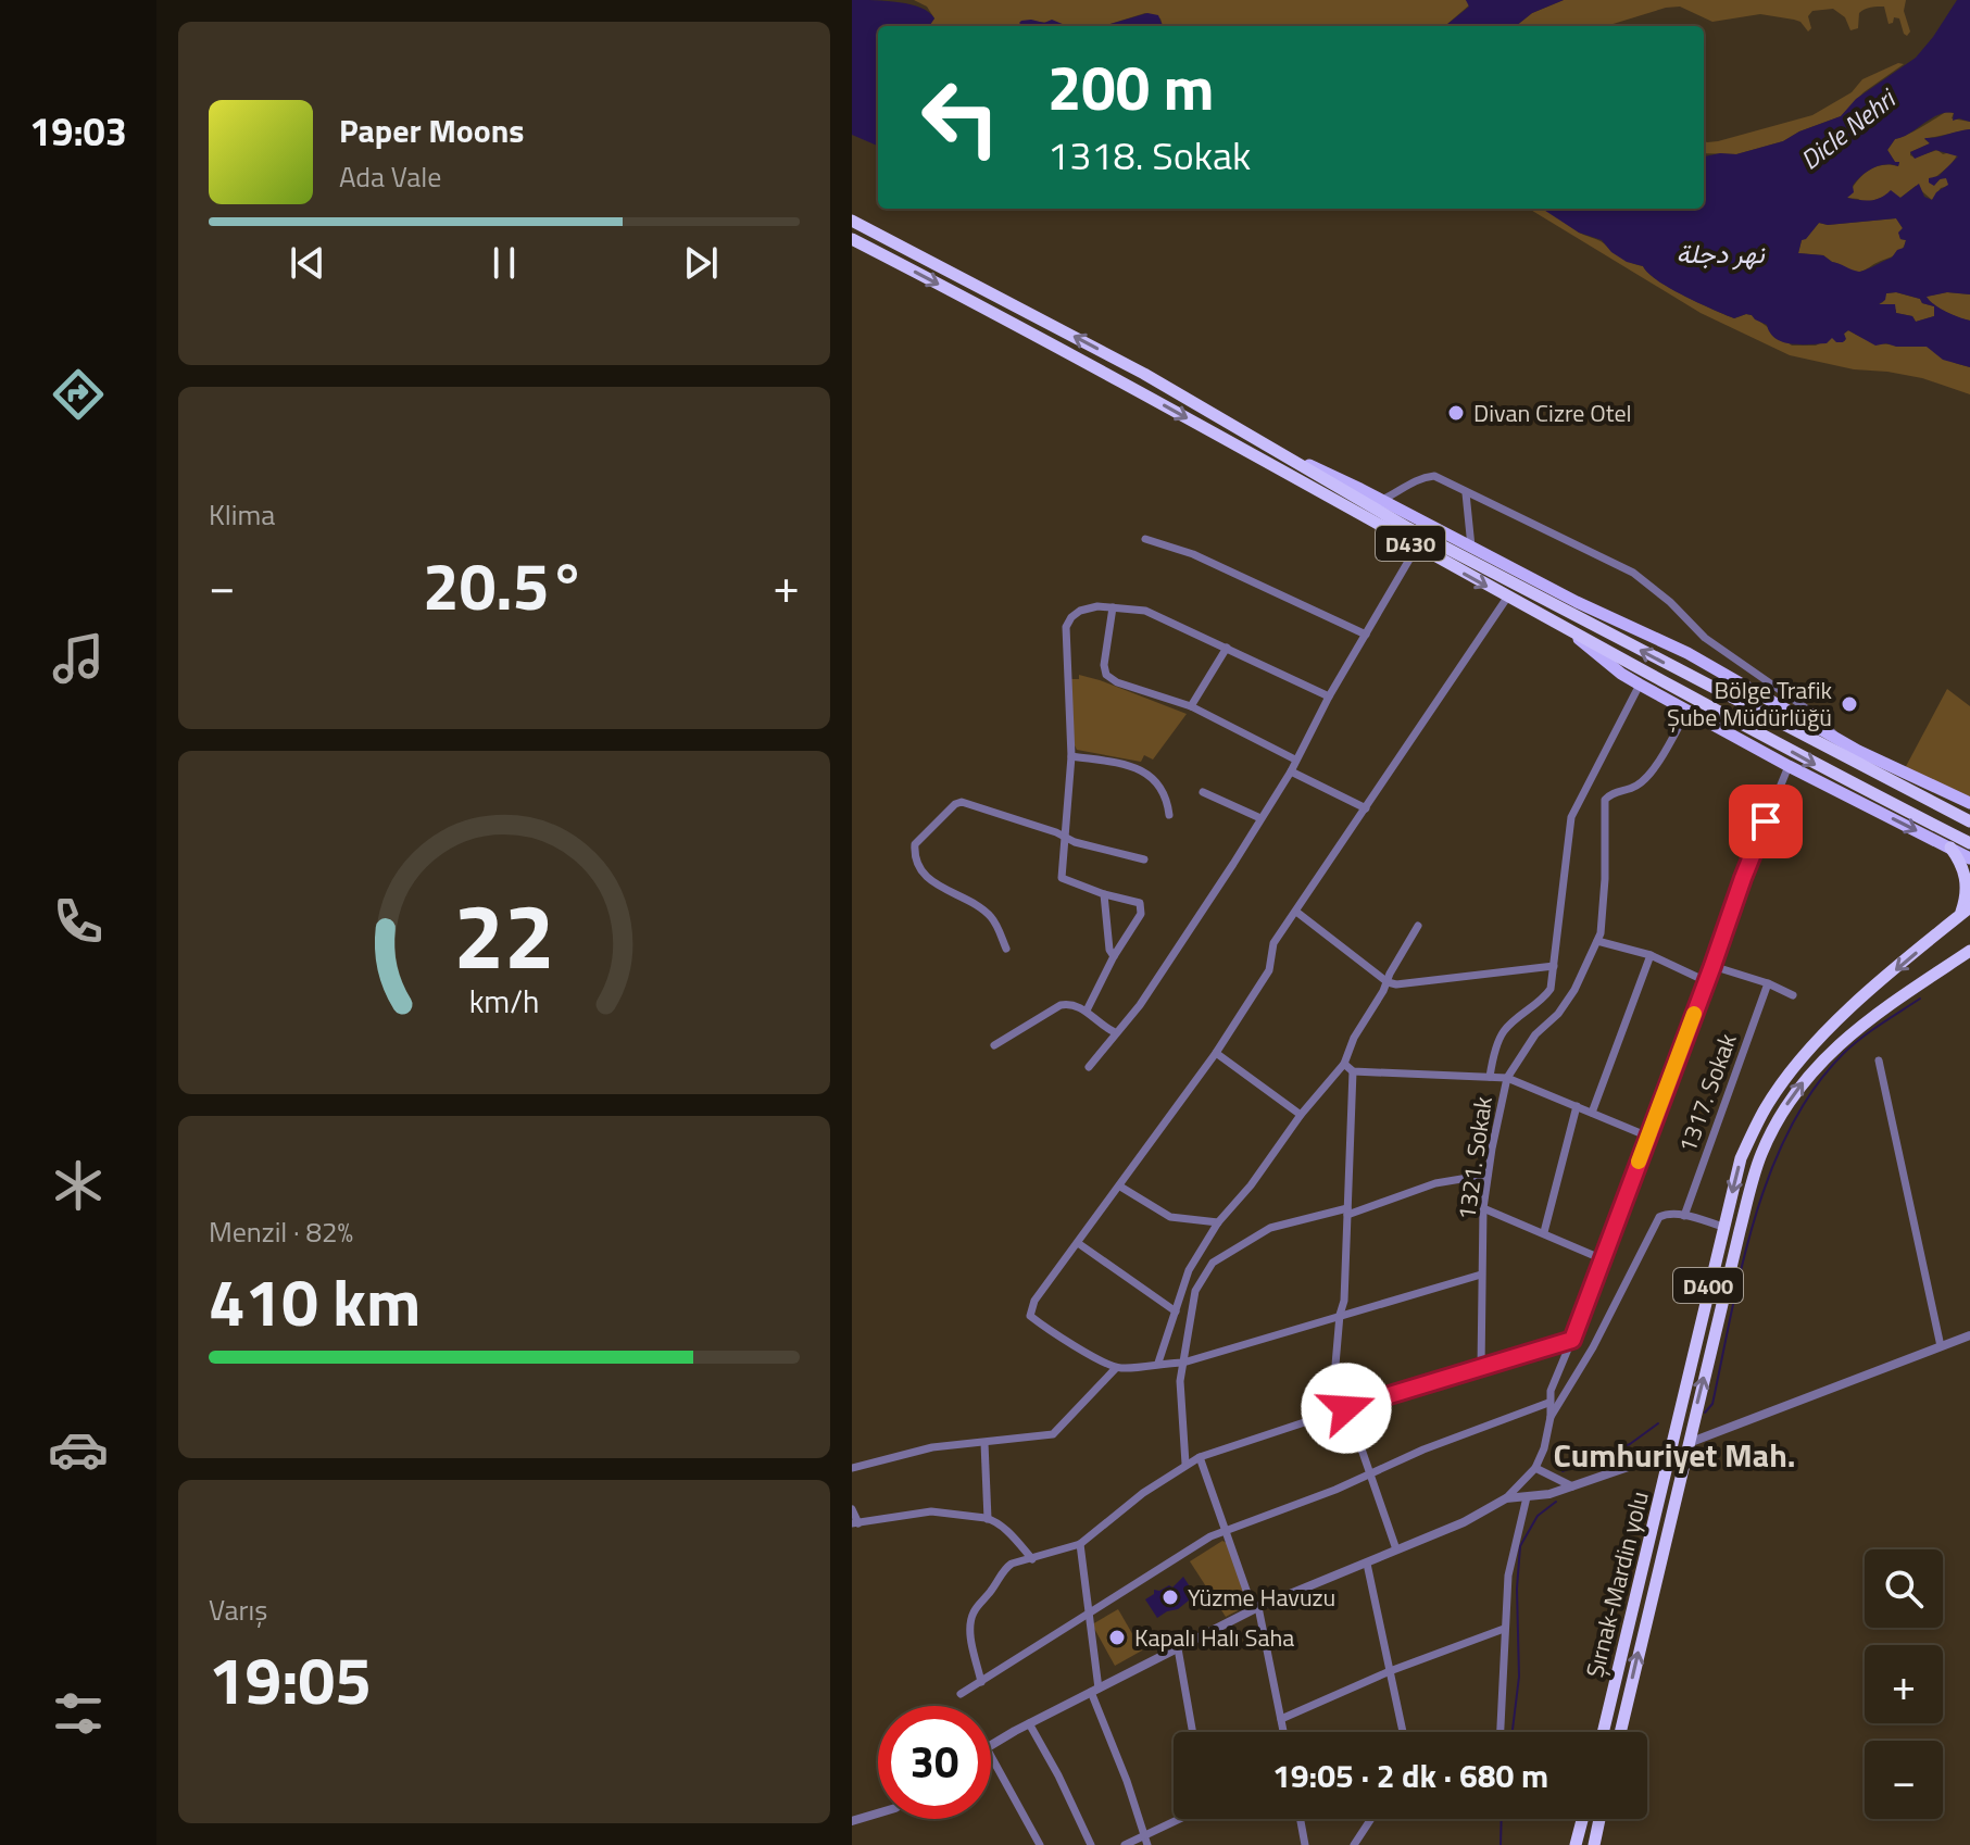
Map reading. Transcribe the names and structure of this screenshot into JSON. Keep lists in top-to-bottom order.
{
  "streets": {
    "highway": ["D430", "D400", "Şırnak-Mardin yolu"],
    "street": ["1317. Sokak", "1321. Sokak"]
  },
  "districts": ["Cumhuriyet Mah."],
  "water": ["Dicle Nehri", "نهر دجلة"],
  "places": [
    "Divan Cizre Otel",
    "Bölge Trafik Şube Müdürlüğü",
    "Yüzme Havuzu",
    "Kapalı Halı Saha"
  ],
  "page": {
    "tabs": "19:03",
    "turn": ["200 m", "1318. Sokak"],
    "song": ["Paper Moons", "Ada Vale"],
    "tile": [
      "Klima",
      ["Menzil · 82%", "410 km"],
      ["Varış", "19:05"]
    ],
    "heat": ["−", "20.5°", "+"],
    "map_buttons": ["+", "−"],
    "limit": "30",
    "trip": "19:05 · 2 dk · 680 m",
    "gauge": ["22", "km/h"]
  }
}
